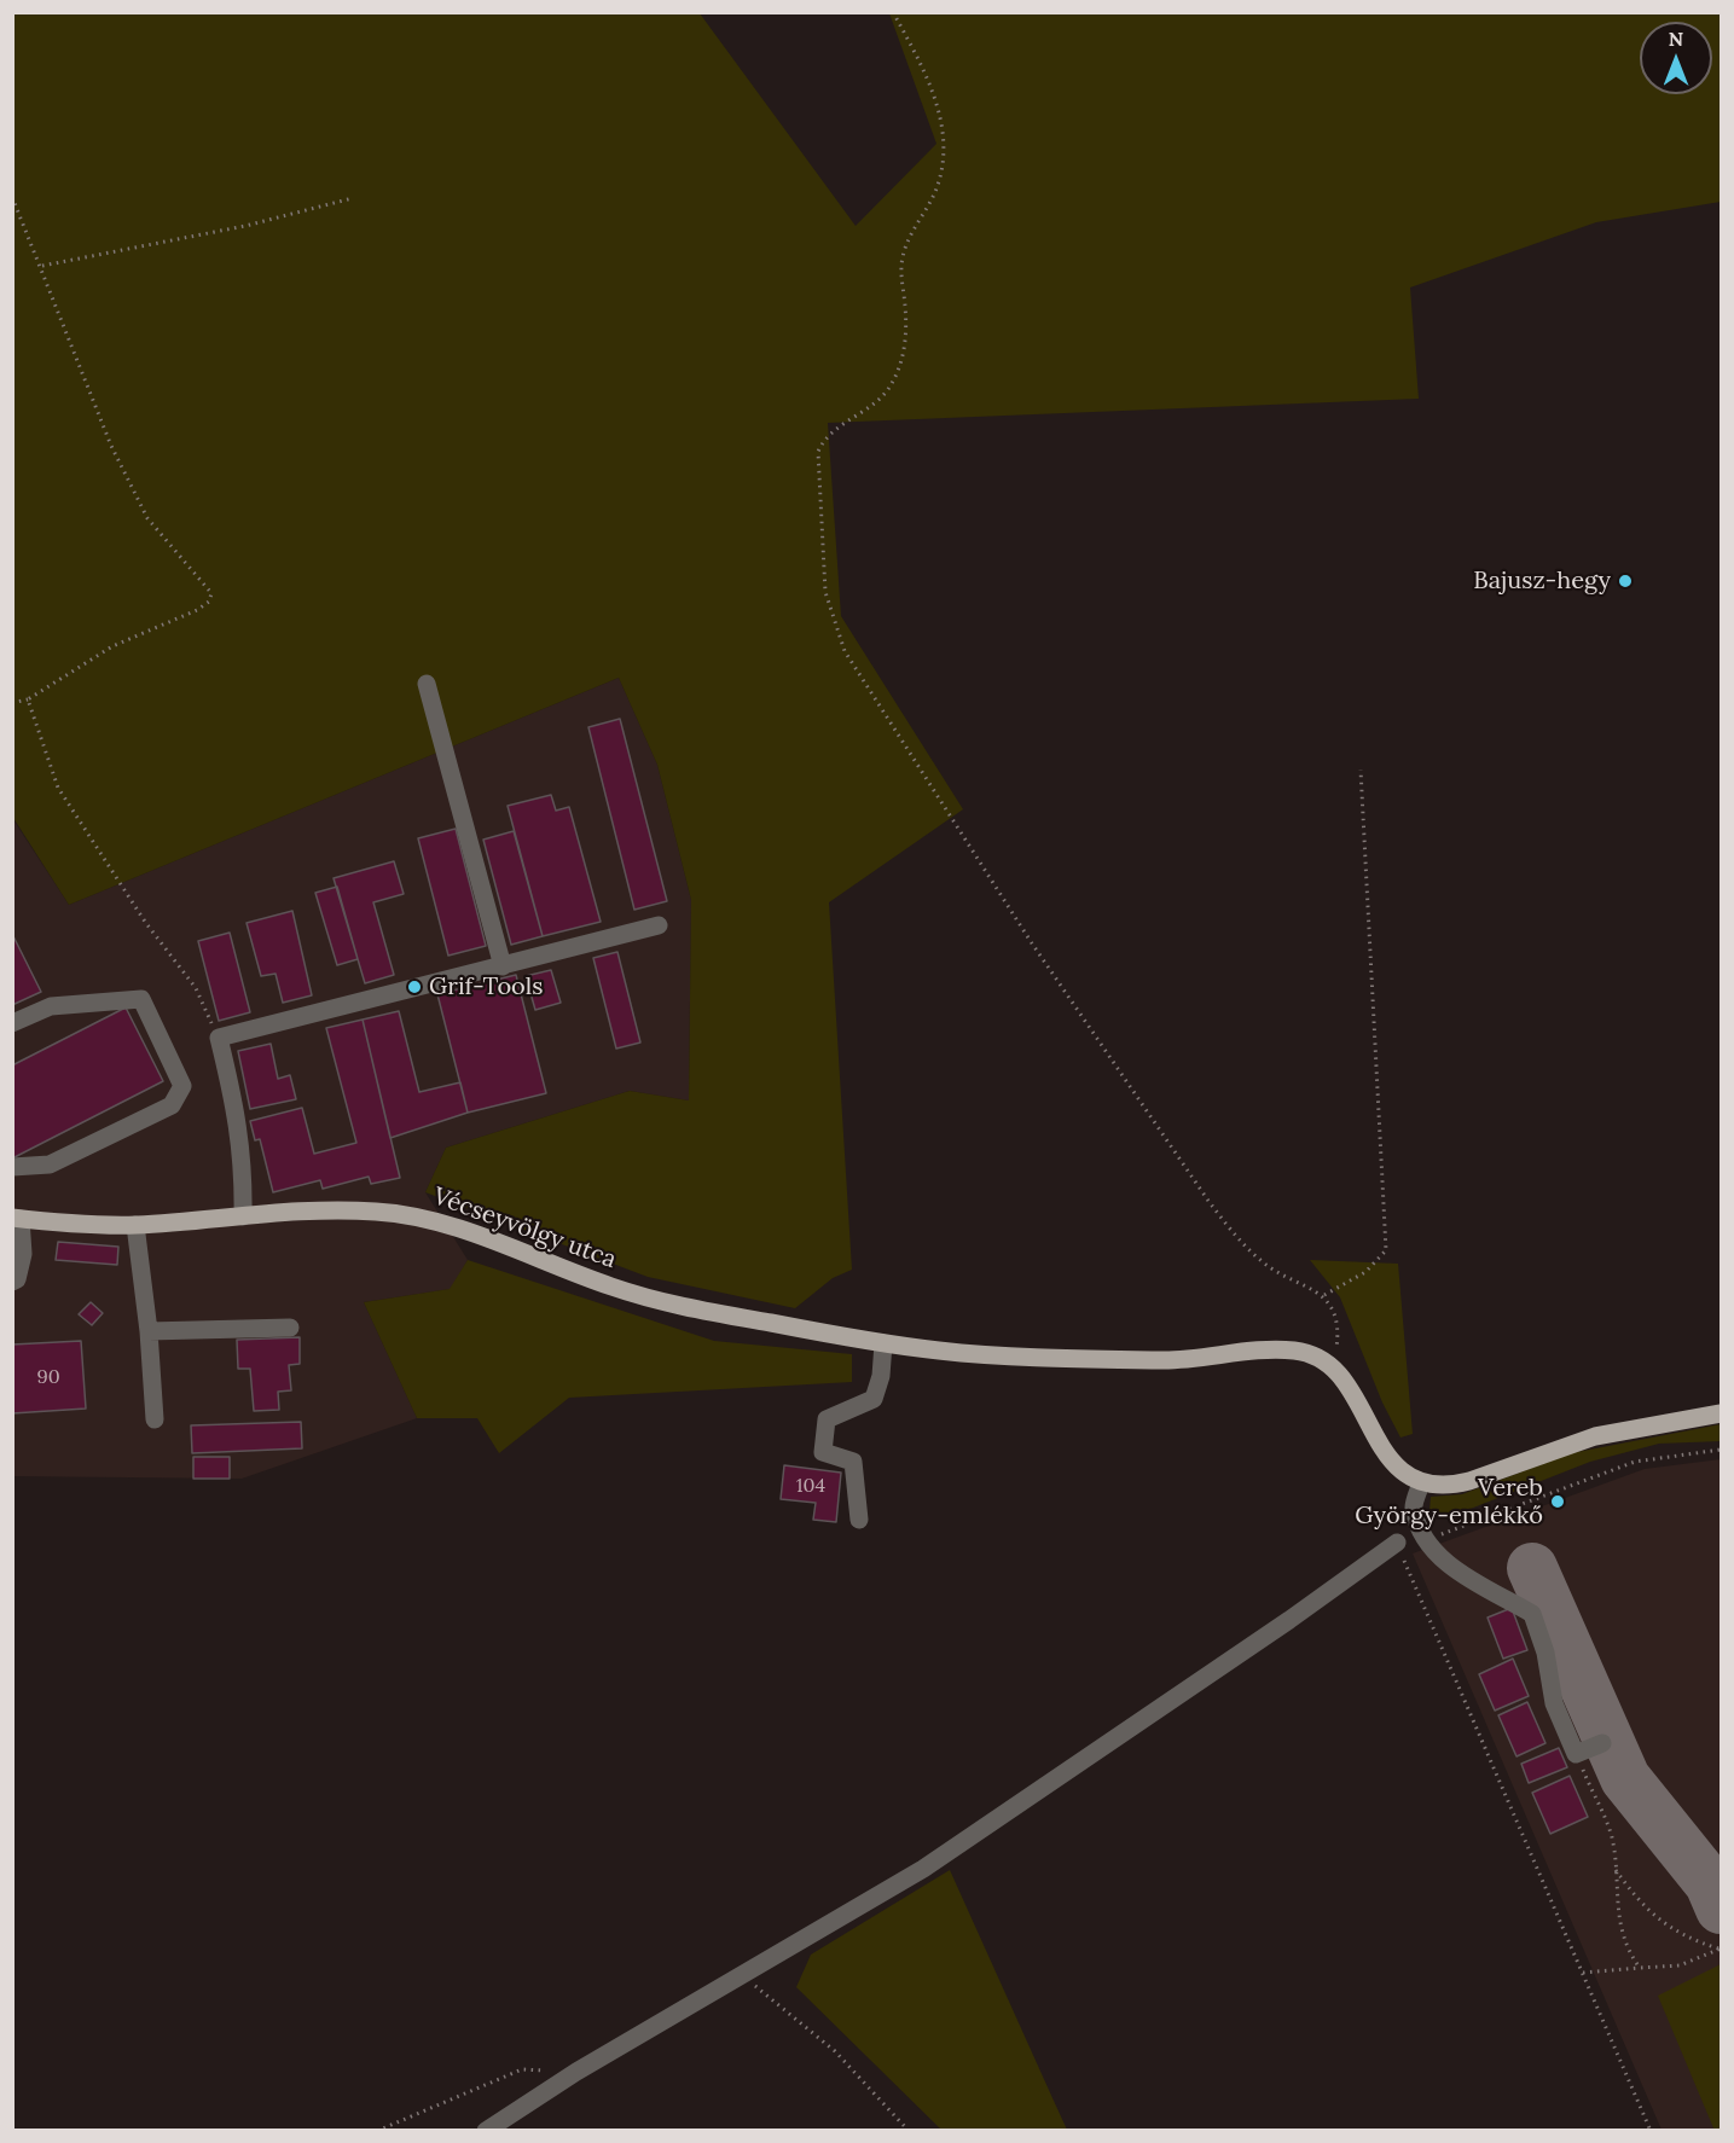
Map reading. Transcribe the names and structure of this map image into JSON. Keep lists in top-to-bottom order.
{
  "streets": {
    "main road": ["Vécseyvölgy utca"]
  },
  "places": ["Bajusz-hegy", "Grif-Tools", "Vereb György-emlékkő"],
  "house_numbers": ["90", "104"],
  "north": "top"
}
